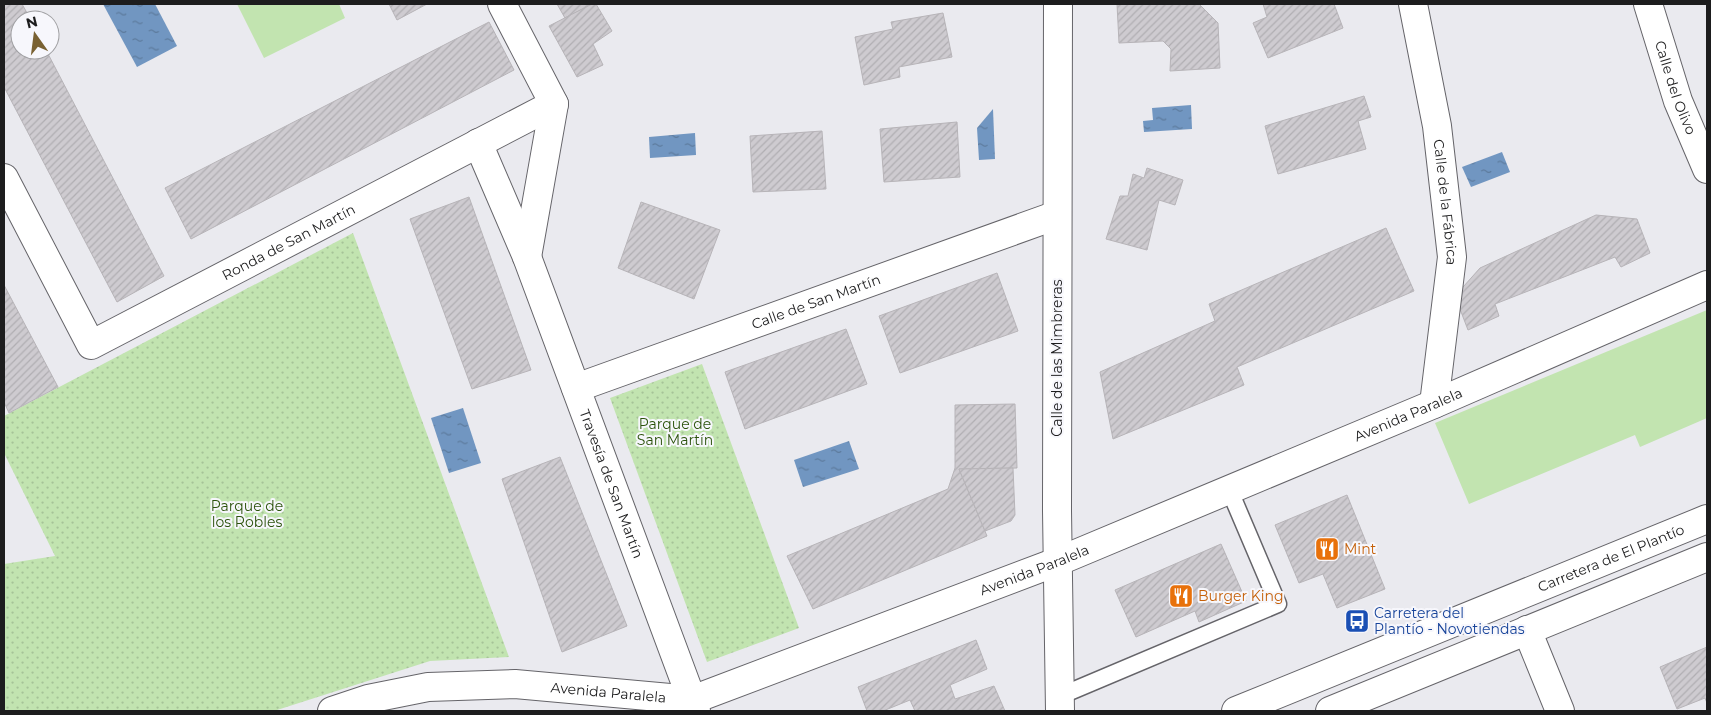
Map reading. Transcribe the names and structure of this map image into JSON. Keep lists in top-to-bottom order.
{
  "streets": {
    "street": [
      "Calle del Olivo",
      "Calle de la Fábrica",
      "Ronda de San Martín",
      "Calle de San Martín",
      "Calle de las Mimbreras",
      "Avenida Paralela",
      "Travesía de San Martín",
      "Carretera de El Plantío"
    ]
  },
  "crossings": [
    ["Calle de la Fábrica", "Avenida Paralela"],
    ["Ronda de San Martín", "Travesía de San Martín"],
    ["Calle de San Martín", "Calle de las Mimbreras"],
    ["Calle de San Martín", "Travesía de San Martín"],
    ["Calle de las Mimbreras", "Avenida Paralela"],
    ["Avenida Paralela", "Travesía de San Martín"]
  ],
  "parks": ["Parque de San Martín", "Parque de los Robles"],
  "places": {
    "restaurant": ["Mint", "Burger King"],
    "bus stop": ["Carretera del Plantío - Novotiendas"]
  },
  "north": "top"
}
